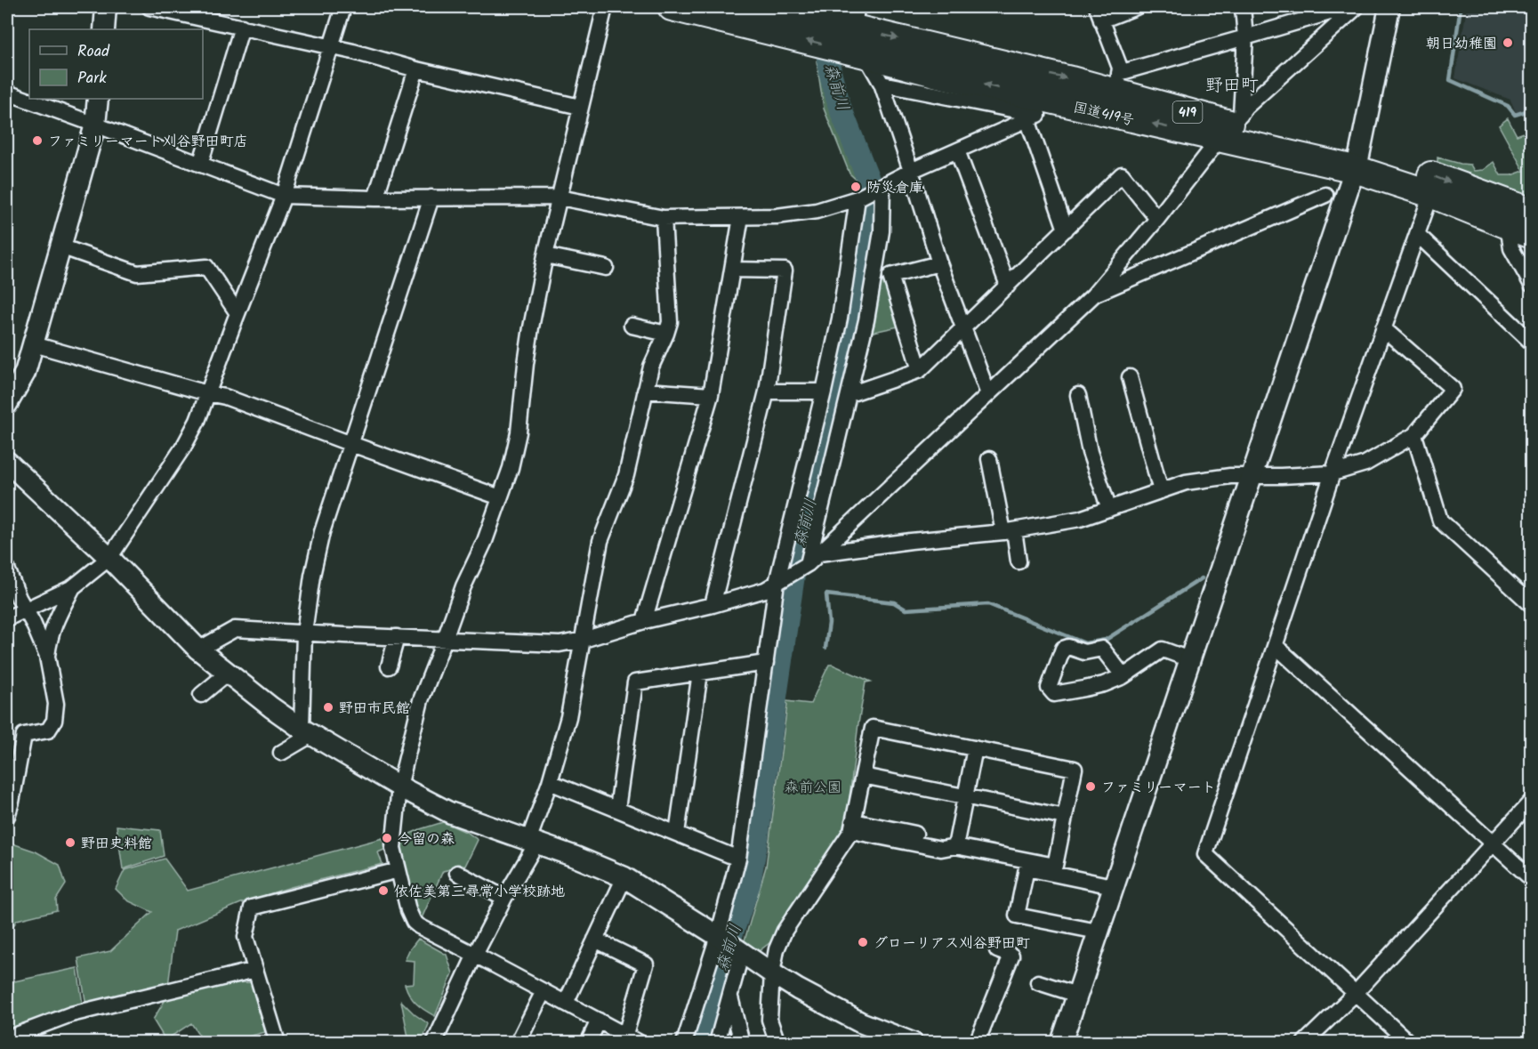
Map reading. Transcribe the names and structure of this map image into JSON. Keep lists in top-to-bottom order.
{
  "streets": {
    "highway": ["419", "国道419号"]
  },
  "districts": ["野田町"],
  "water": ["森前川"],
  "parks": ["森前公園"],
  "places": [
    "朝日幼稚園",
    "ファミリーマート刈谷野田町店",
    "防災倉庫",
    "野田市民館",
    "ファミリーマート",
    "今留の森",
    "野田史料館",
    "依佐美第三尋常小学校跡地",
    "グローリアス刈谷野田町"
  ],
  "legend": ["Road", "Park"]
}
